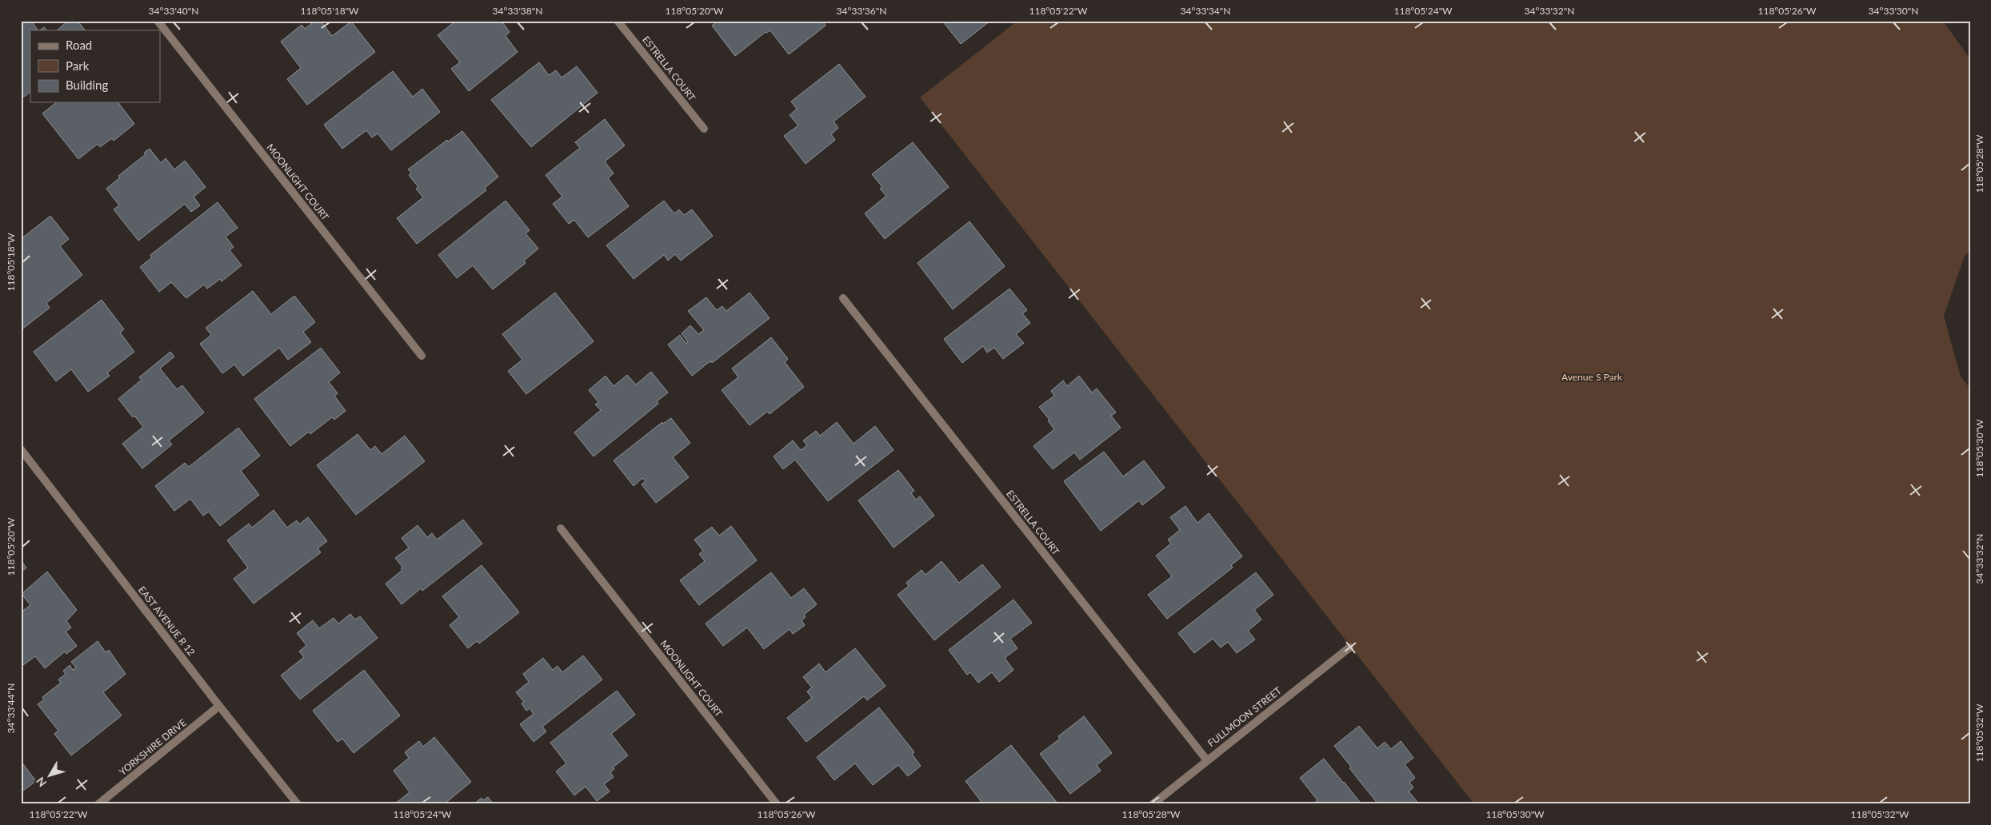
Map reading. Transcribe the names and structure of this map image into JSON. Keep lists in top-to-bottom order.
{
  "streets": {
    "street": [
      "ESTRELLA COURT",
      "MOONLIGHT COURT",
      "EAST AVENUE R 12",
      "FULLMOON STREET",
      "YORKSHIRE DRIVE"
    ]
  },
  "crossings": [
    ["ESTRELLA COURT", "FULLMOON STREET"],
    ["EAST AVENUE R 12", "YORKSHIRE DRIVE"]
  ],
  "parks": ["Avenue S Park"],
  "legend": ["Road", "Park", "Building"],
  "north": "bottom left",
  "coordinates": [
    "34°33'40\"N",
    "118°05'18\"W",
    "34°33'38\"N",
    "118°05'20\"W",
    "34°33'36\"N",
    "118°05'22\"W",
    "34°33'34\"N",
    "118°05'24\"W",
    "34°33'32\"N",
    "118°05'26\"W",
    "34°33'30\"N",
    "118°05'28\"W",
    "118°05'30\"W",
    "34°33'44\"N",
    "118°05'32\"W"
  ]
}
